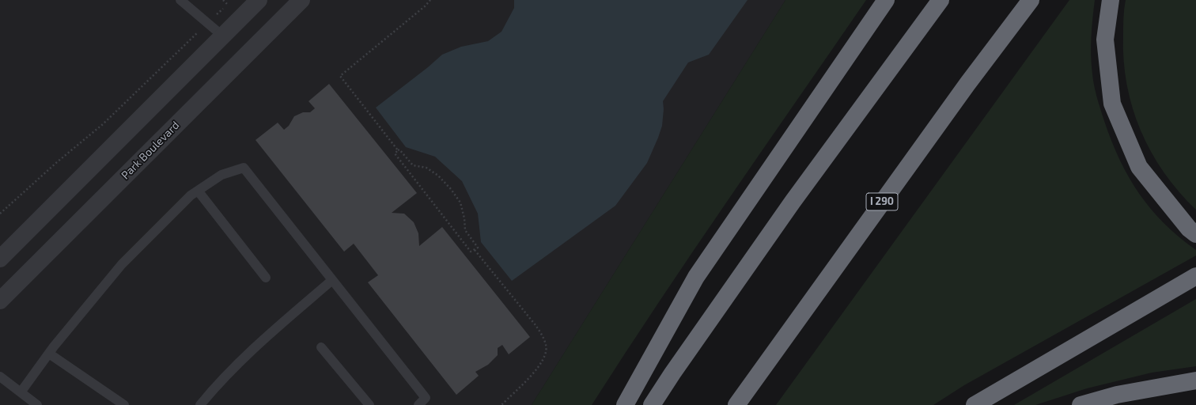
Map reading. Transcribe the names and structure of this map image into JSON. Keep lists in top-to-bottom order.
{
  "streets": {
    "highway": ["I 290"],
    "street": ["Park Boulevard"]
  }
}
